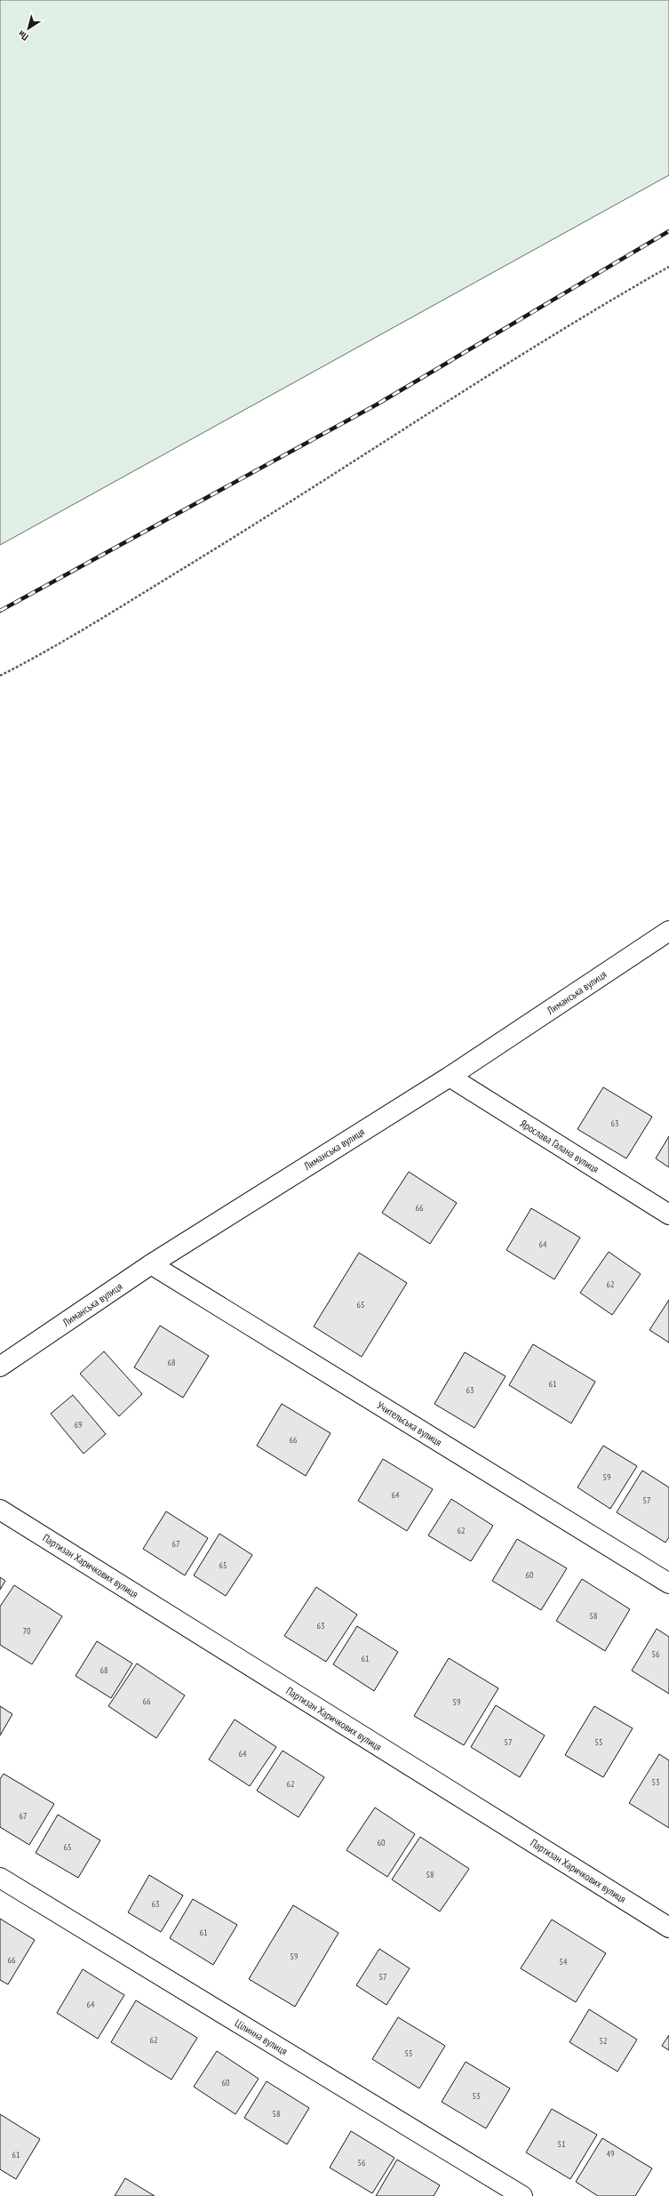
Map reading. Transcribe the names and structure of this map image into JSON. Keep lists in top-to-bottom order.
{
  "streets": {
    "street": [
      "Лиманська вулиця",
      "Ярослава Галана вулиця",
      "Учительська вулиця",
      "Партизан Харичкових вулиця",
      "Цілинна вулиця"
    ]
  },
  "crossings": [
    ["Лиманська вулиця", "Ярослава Галана вулиця"],
    ["Лиманська вулиця", "Учительська вулиця"]
  ],
  "house_numbers": [
    "63",
    "66",
    "64",
    "62",
    "65",
    "68",
    "61",
    "63",
    "69",
    "66",
    "59",
    "64",
    "57",
    "62",
    "67",
    "65",
    "60",
    "58",
    "63",
    "70",
    "56",
    "61",
    "68",
    "66",
    "59",
    "57",
    "55",
    "64",
    "53",
    "62",
    "67",
    "60",
    "65",
    "58",
    "63",
    "61",
    "59",
    "66",
    "54",
    "57",
    "64",
    "62",
    "52",
    "55",
    "60",
    "53",
    "58",
    "51",
    "49",
    "61",
    "56"
  ],
  "north": "bottom left"
}
